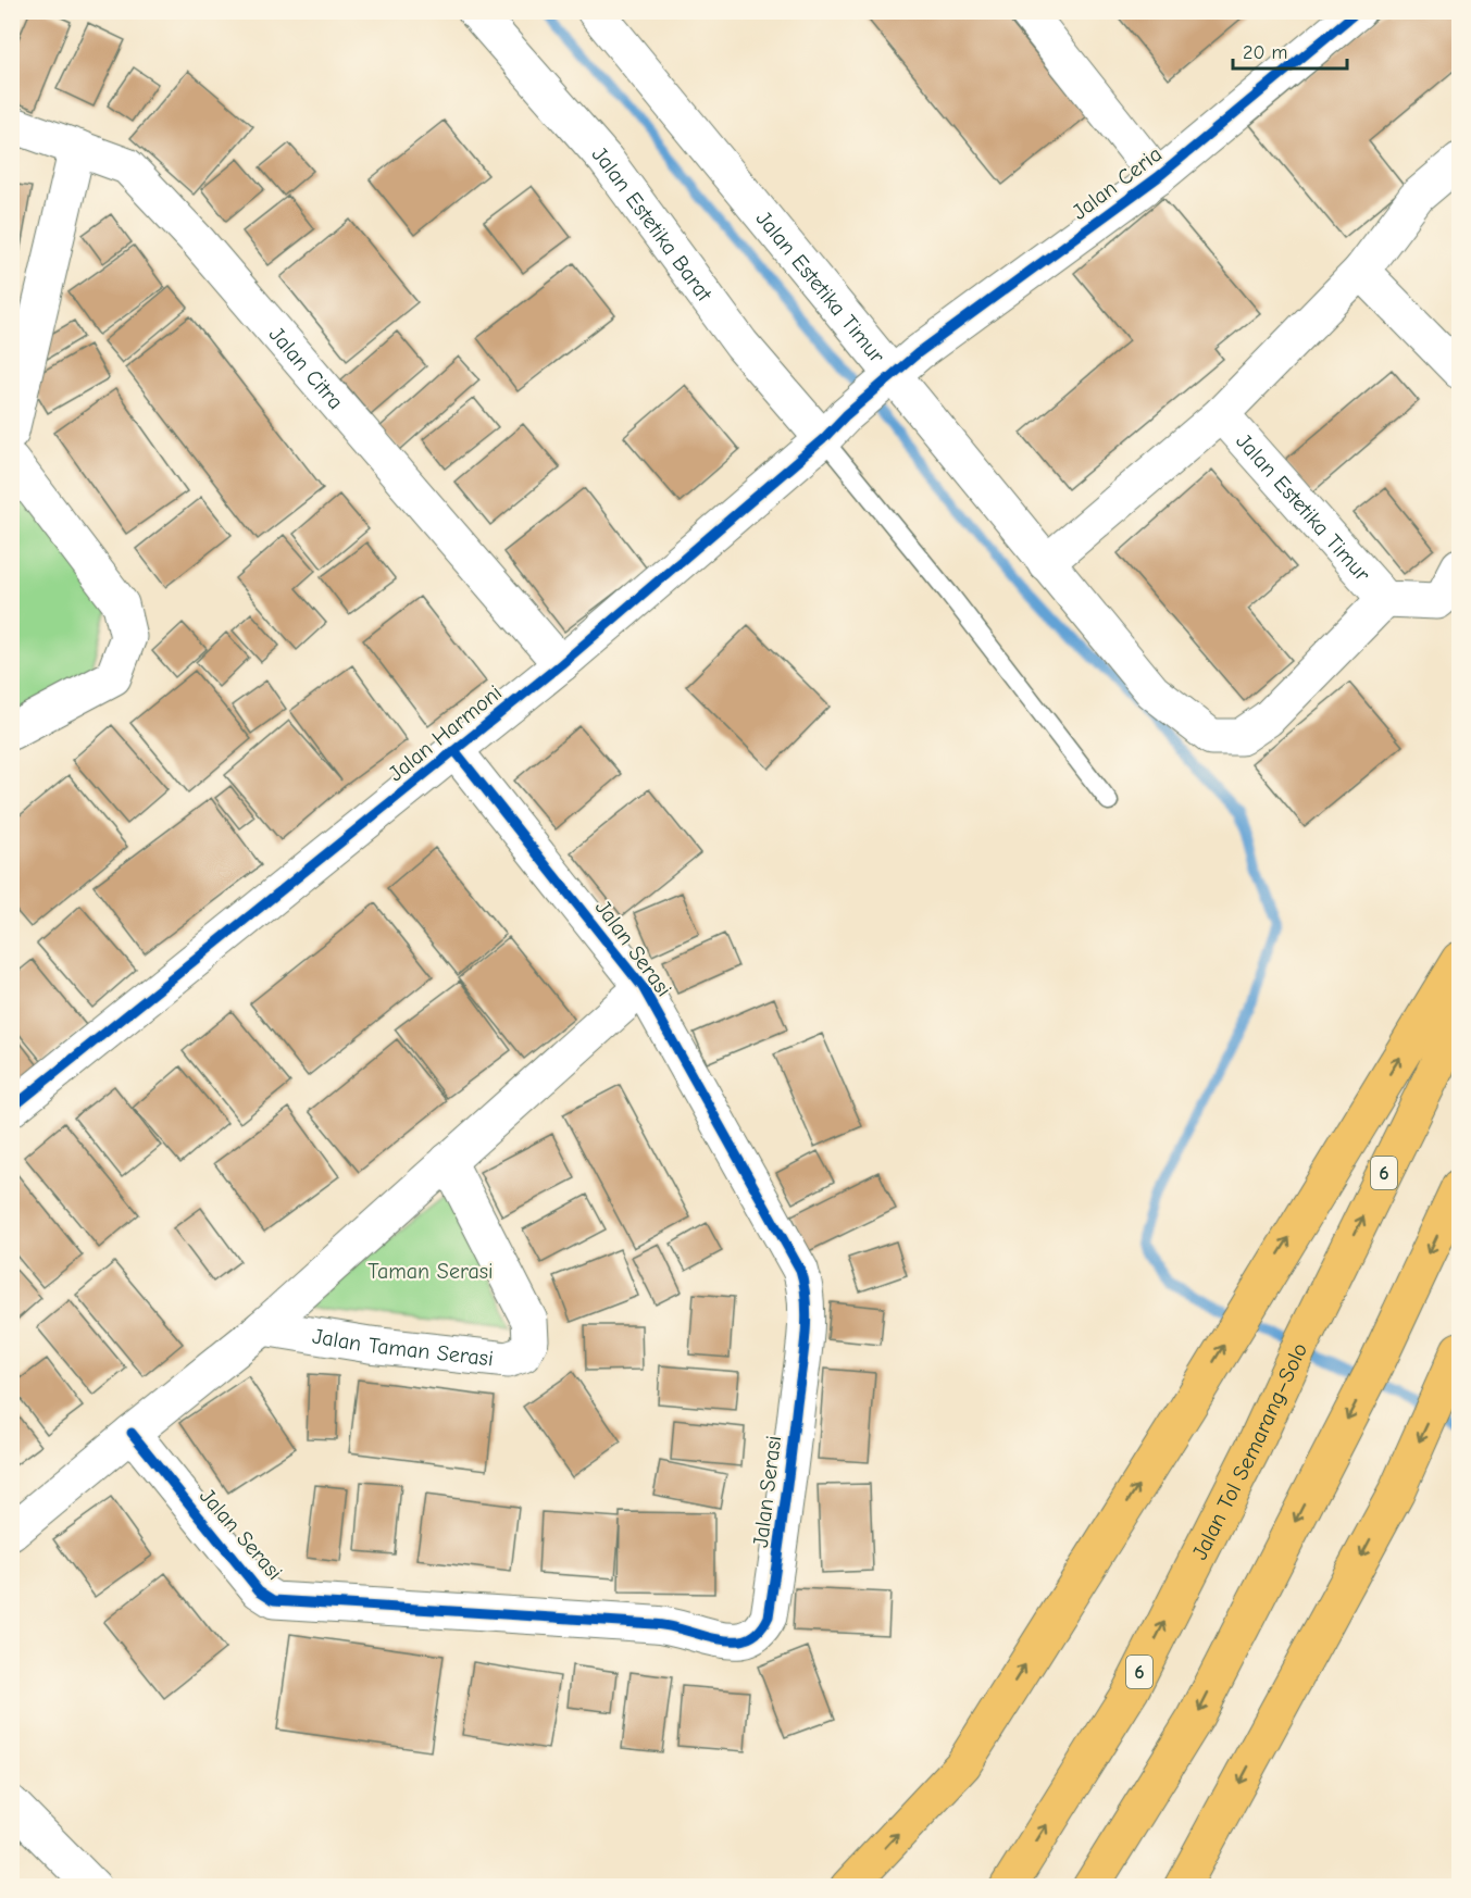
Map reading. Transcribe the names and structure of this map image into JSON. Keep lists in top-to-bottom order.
{
  "streets": {
    "highway": ["6", "Jalan Tol Semarang–Solo"],
    "street": [
      "Jalan Ceria",
      "Jalan Estetika Barat",
      "Jalan Estetika Timur",
      "Jalan Citra",
      "Jalan Harmoni",
      "Jalan Serasi",
      "Jalan Taman Serasi"
    ]
  },
  "crossings": [
    ["Jalan Ceria", "Jalan Estetika Timur"],
    ["Jalan Ceria", "Jalan Harmoni"],
    ["Jalan Estetika Barat", "Jalan Harmoni"],
    ["Jalan Estetika Timur", "Jalan Harmoni"],
    ["Jalan Citra", "Jalan Harmoni"],
    ["Jalan Harmoni", "Jalan Serasi"],
    ["Jalan Serasi", "Jalan Taman Serasi"]
  ],
  "parks": ["Taman Serasi"],
  "scale_bar": "20 m"
}
